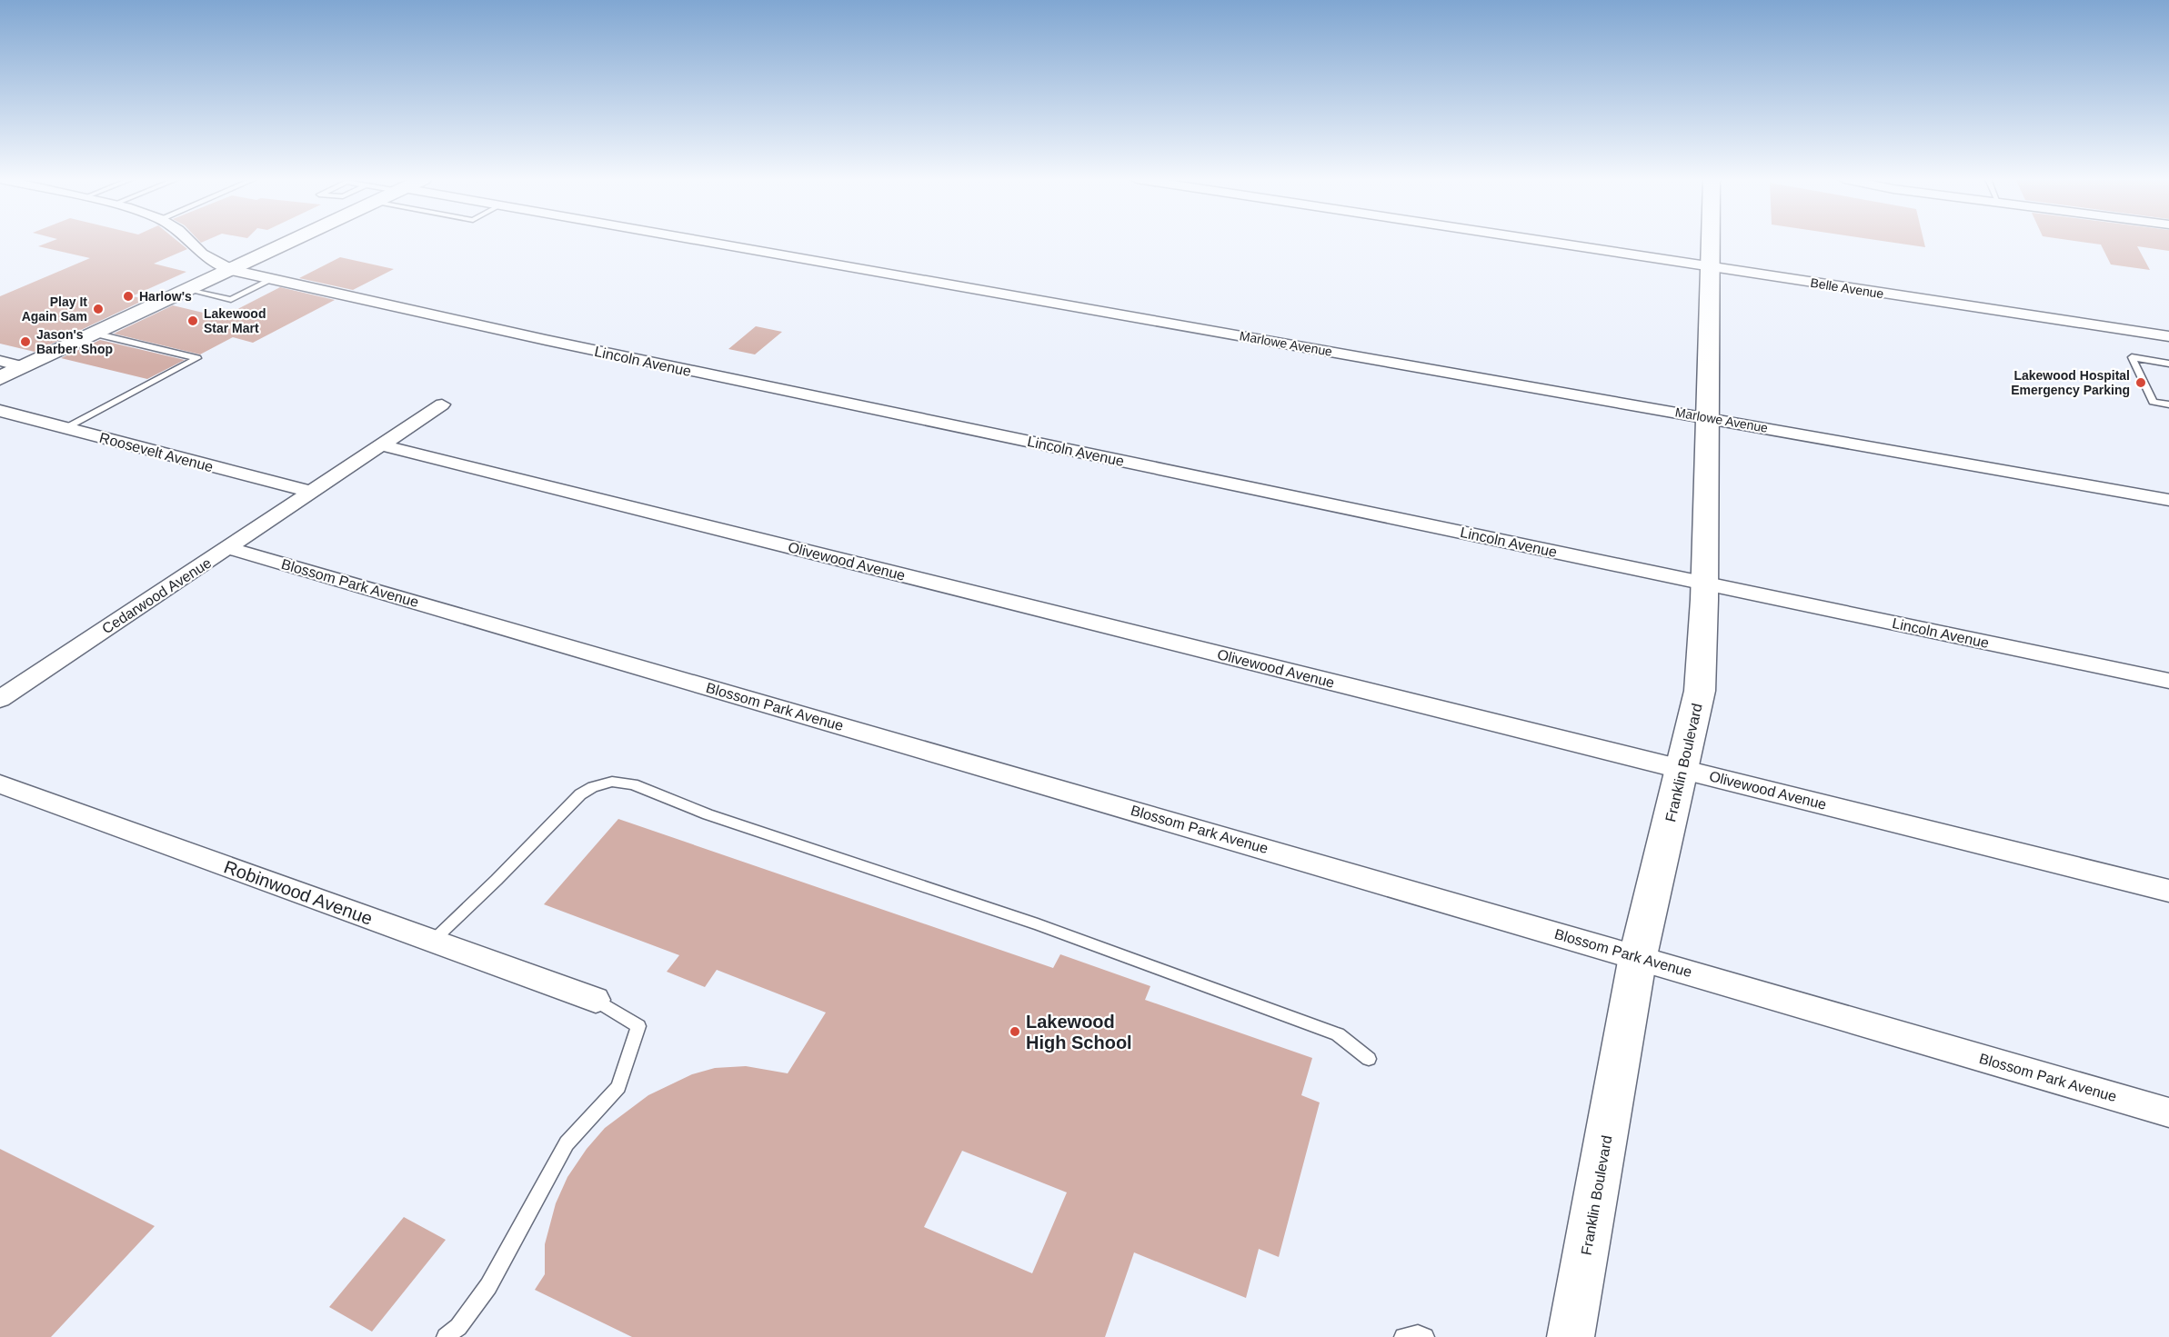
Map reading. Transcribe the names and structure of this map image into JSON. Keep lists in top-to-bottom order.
{
  "streets": {
    "street": [
      "Belle Avenue",
      "Marlowe Avenue",
      "Lincoln Avenue",
      "Roosevelt Avenue",
      "Olivewood Avenue",
      "Blossom Park Avenue",
      "Cedarwood Avenue",
      "Franklin Boulevard",
      "Robinwood Avenue"
    ]
  },
  "crossings": [
    ["Belle Avenue", "Franklin Boulevard"],
    ["Marlowe Avenue", "Franklin Boulevard"],
    ["Lincoln Avenue", "Franklin Boulevard"],
    ["Roosevelt Avenue", "Cedarwood Avenue"],
    ["Olivewood Avenue", "Franklin Boulevard"],
    ["Blossom Park Avenue", "Cedarwood Avenue"],
    ["Blossom Park Avenue", "Franklin Boulevard"]
  ],
  "places": [
    "Harlow's",
    "Play It Again Sam",
    "Lakewood Star Mart",
    "Jason's Barber Shop",
    "Lakewood Hospital Emergency Parking",
    "Lakewood High School"
  ]
}
